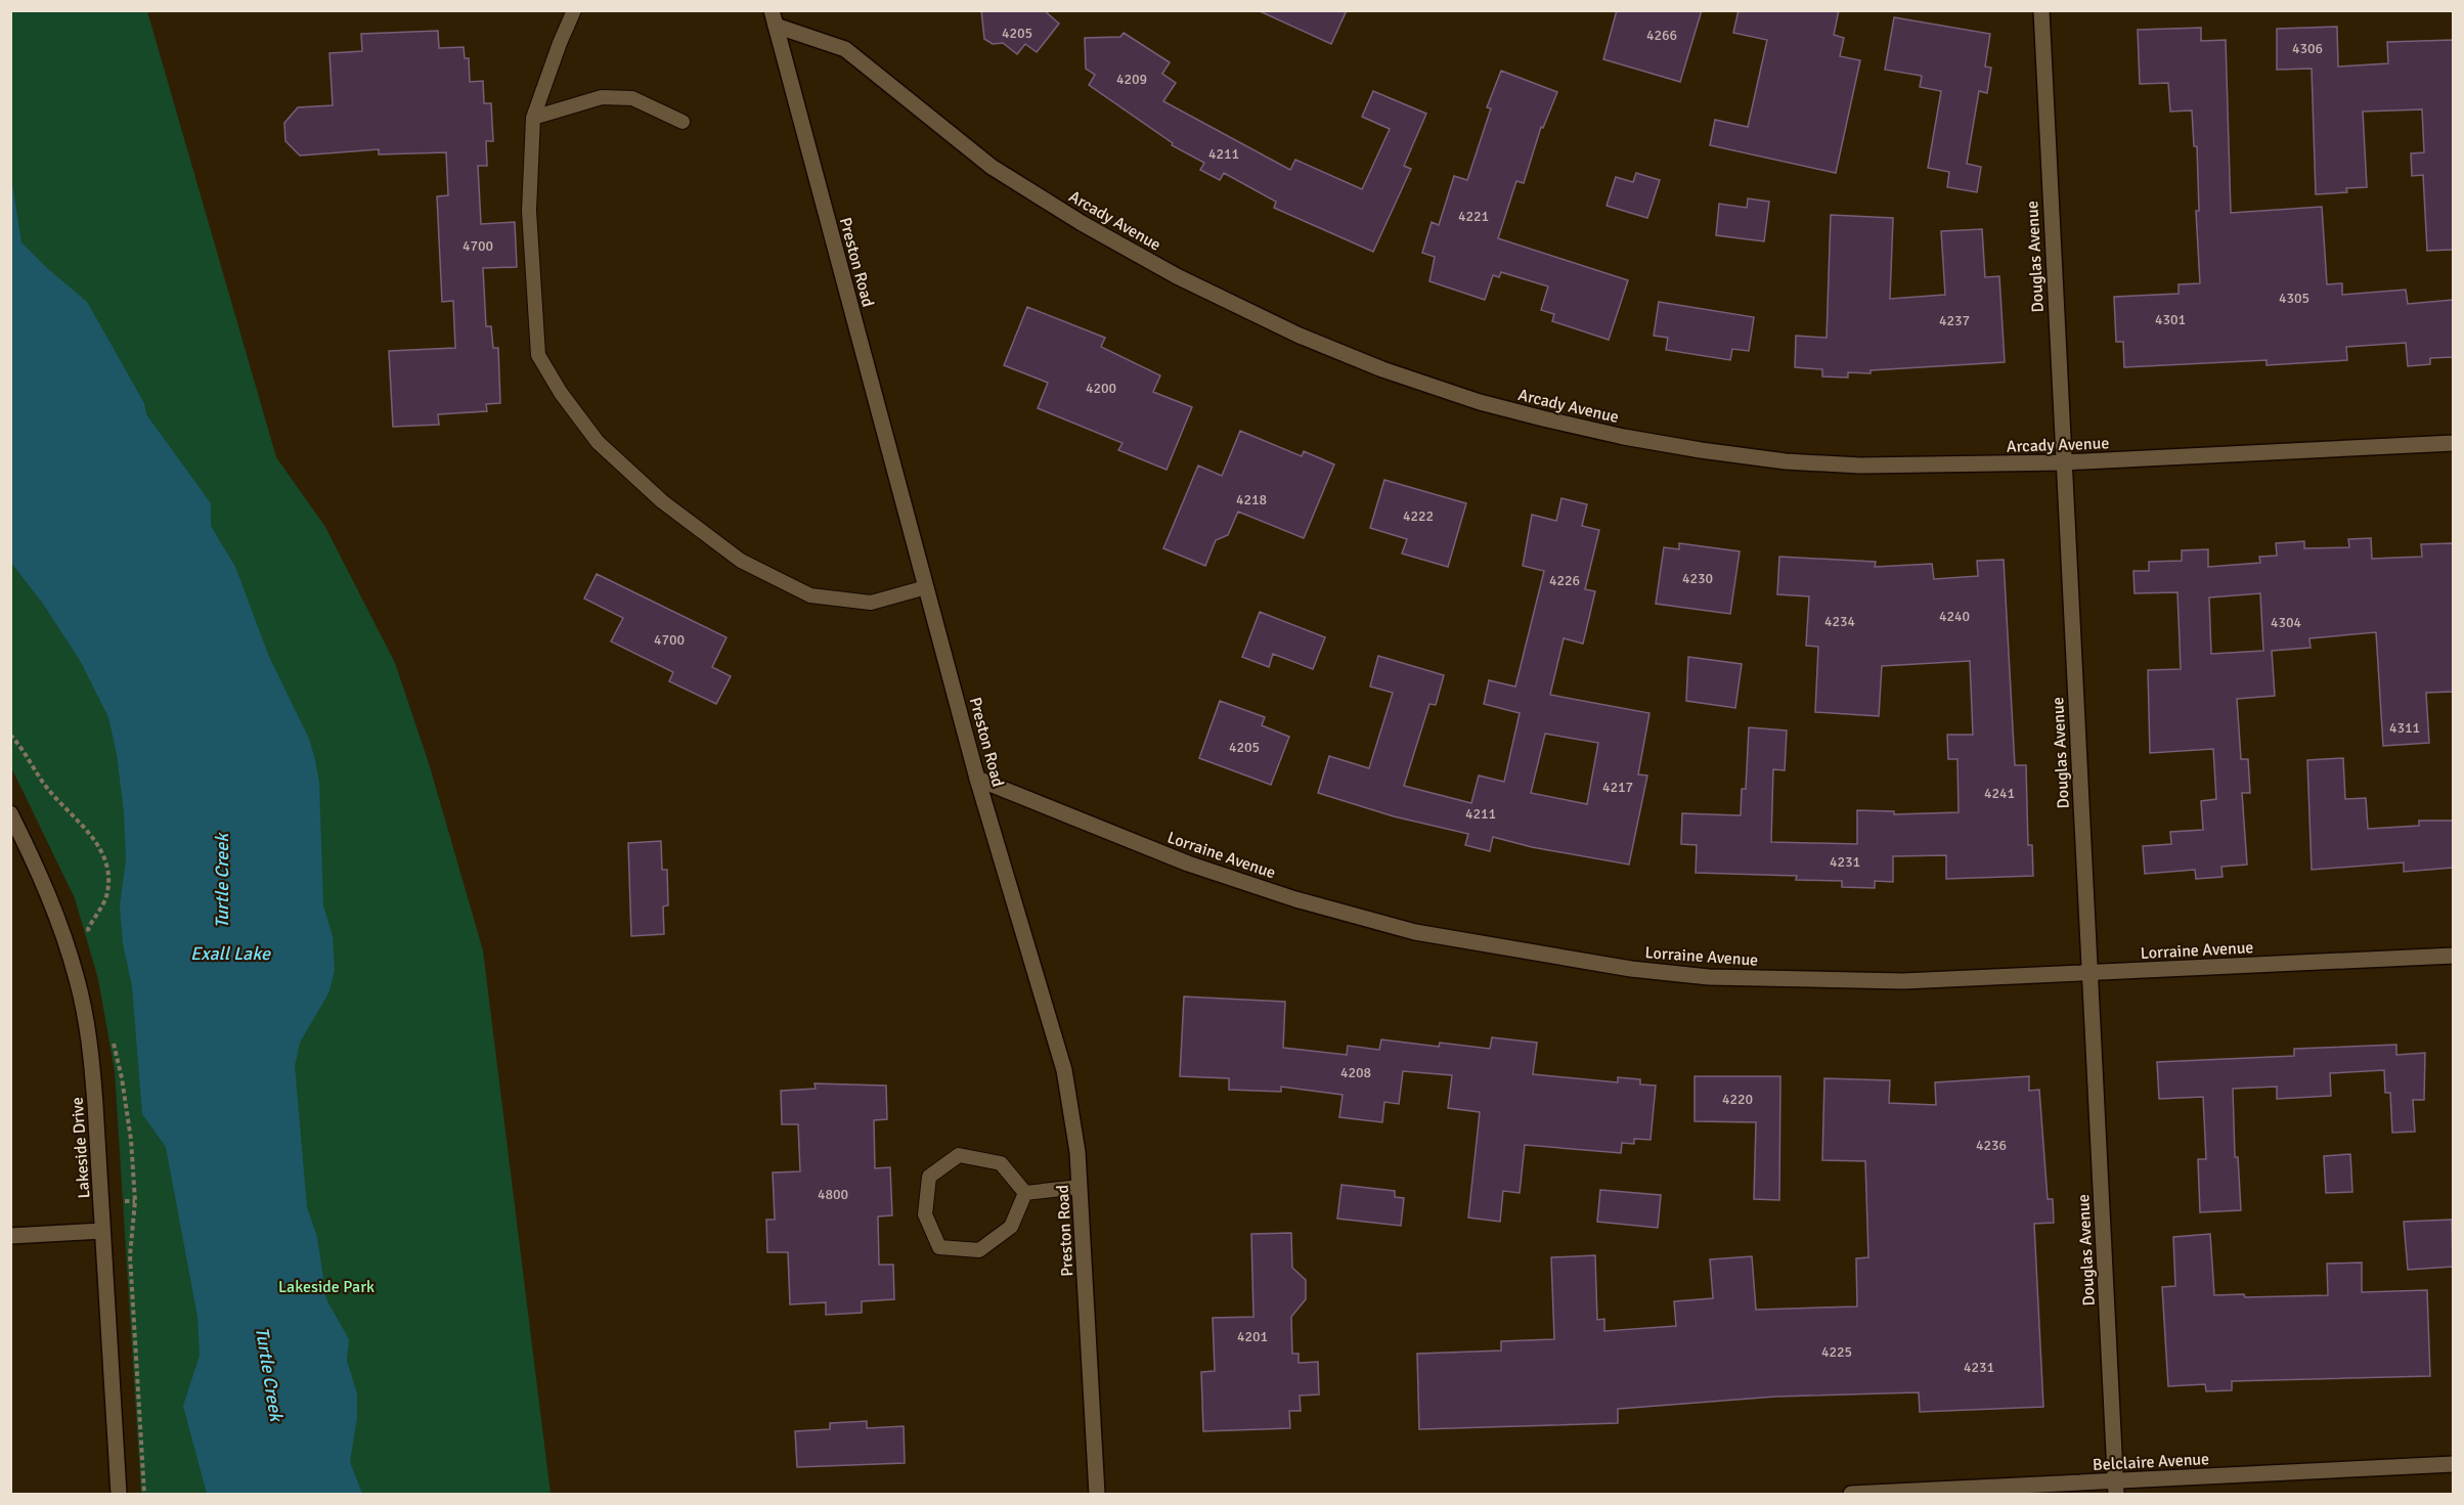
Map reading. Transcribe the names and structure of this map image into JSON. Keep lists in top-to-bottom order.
{
  "streets": {
    "street": [
      "Arcady Avenue",
      "Douglas Avenue",
      "Preston Road",
      "Lorraine Avenue",
      "Lakeside Drive",
      "Belclaire Avenue"
    ]
  },
  "crossings": [
    ["Arcady Avenue", "Douglas Avenue"],
    ["Arcady Avenue", "Preston Road"],
    ["Douglas Avenue", "Lorraine Avenue"],
    ["Douglas Avenue", "Belclaire Avenue"],
    ["Preston Road", "Lorraine Avenue"]
  ],
  "water": ["Turtle Creek", "Exall Lake"],
  "parks": ["Lakeside Park"],
  "house_numbers": [
    "4205",
    "4266",
    "4306",
    "4209",
    "4211",
    "4221",
    "4700",
    "4305",
    "4301",
    "4237",
    "4200",
    "4218",
    "4222",
    "4230",
    "4226",
    "4240",
    "4234",
    "4304",
    "4700",
    "4311",
    "4205",
    "4217",
    "4241",
    "4211",
    "4231",
    "4208",
    "4220",
    "4236",
    "4800",
    "4201",
    "4225",
    "4231"
  ]
}
